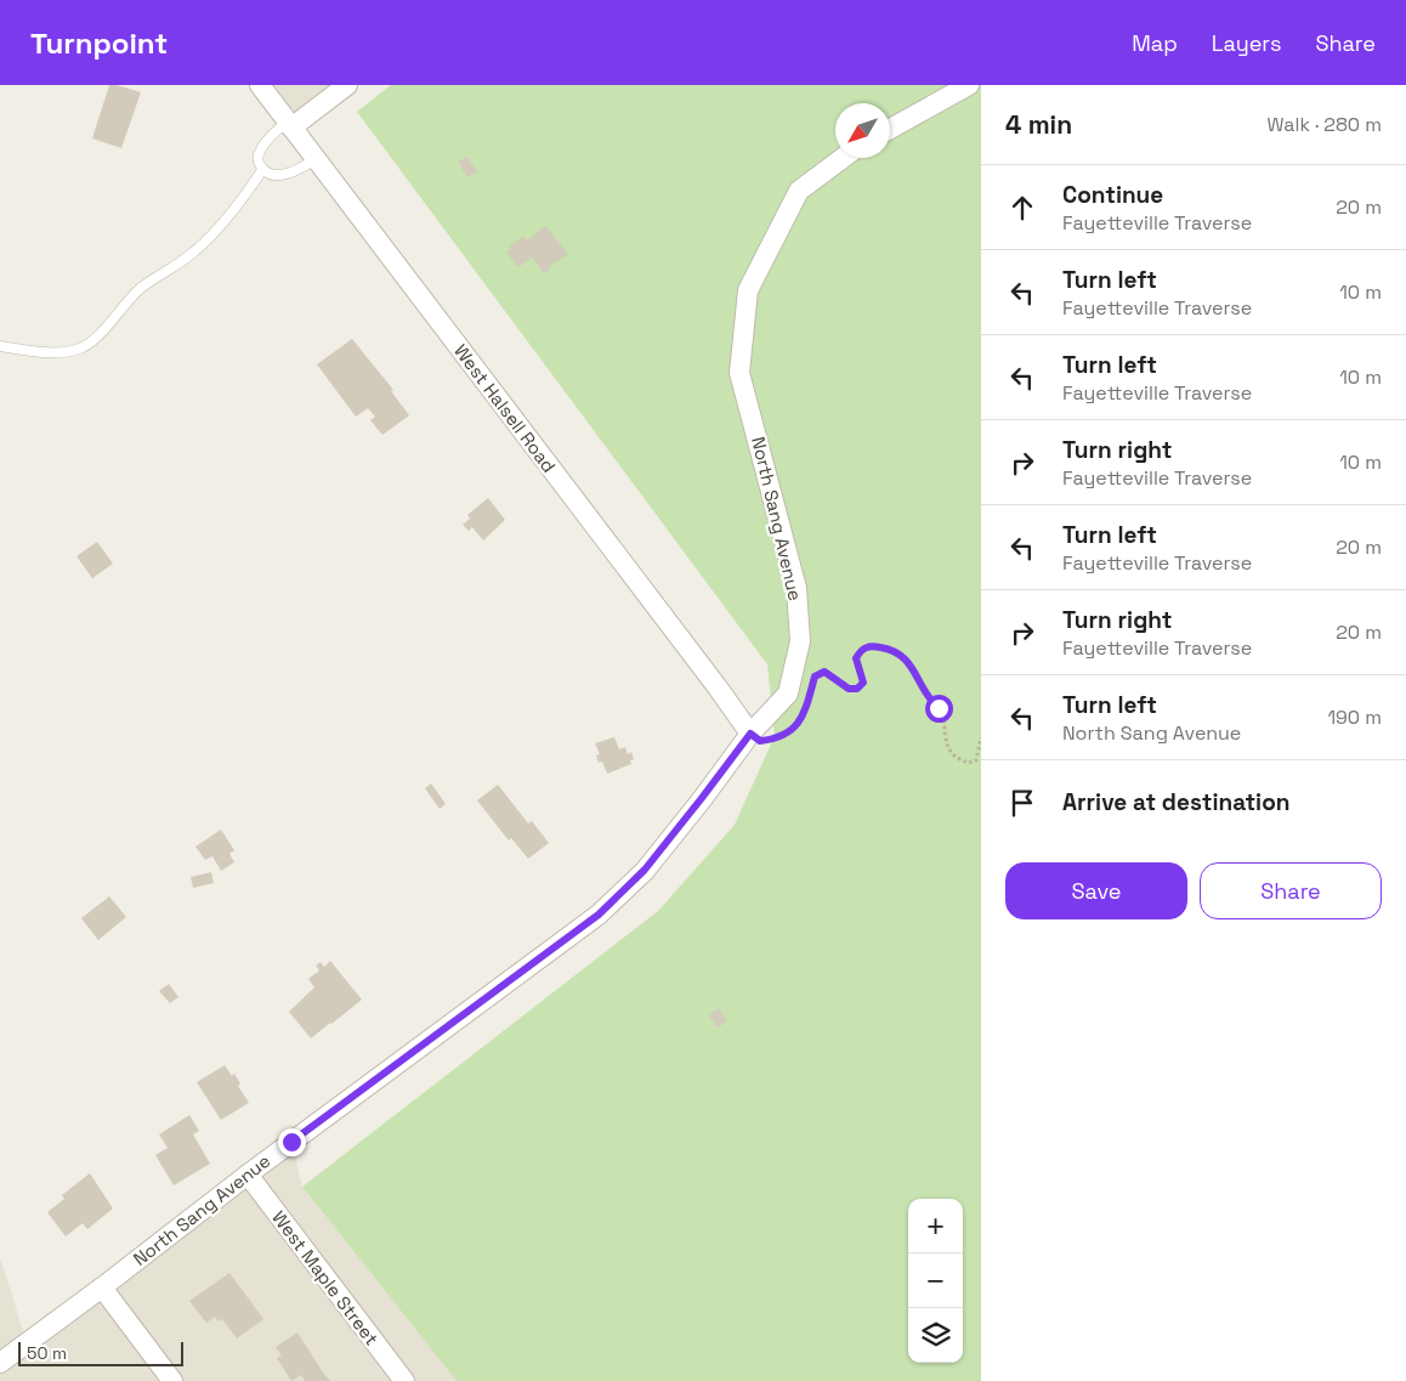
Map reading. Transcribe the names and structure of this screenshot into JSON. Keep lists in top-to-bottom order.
{
  "streets": {
    "street": ["West Halsell Road", "North Sang Avenue", "West Maple Street"]
  },
  "crossings": [
    ["West Halsell Road", "North Sang Avenue"],
    ["North Sang Avenue", "West Maple Street"]
  ],
  "scale_bar": "50 m",
  "north": "bottom left",
  "page": {
    "header": "Turnpoint",
    "nav": ["Map", "Layers", "Share"],
    "heading": ["4 min", "Walk · 280 m"],
    "list": [
      ["Continue", "Fayetteville Traverse", "20 m"],
      ["Turn left", "Fayetteville Traverse", "10 m"],
      ["Turn left", "Fayetteville Traverse", "10 m"],
      ["Turn right", "Fayetteville Traverse", "10 m"],
      ["Turn left", "Fayetteville Traverse", "20 m"],
      ["Turn right", "Fayetteville Traverse", "20 m"],
      ["Turn left", "North Sang Avenue", "190 m"],
      "Arrive at destination"
    ],
    "buttons": ["Save", "Share"],
    "map_buttons": ["+", "−"],
    "scale": "50 m"
  }
}
